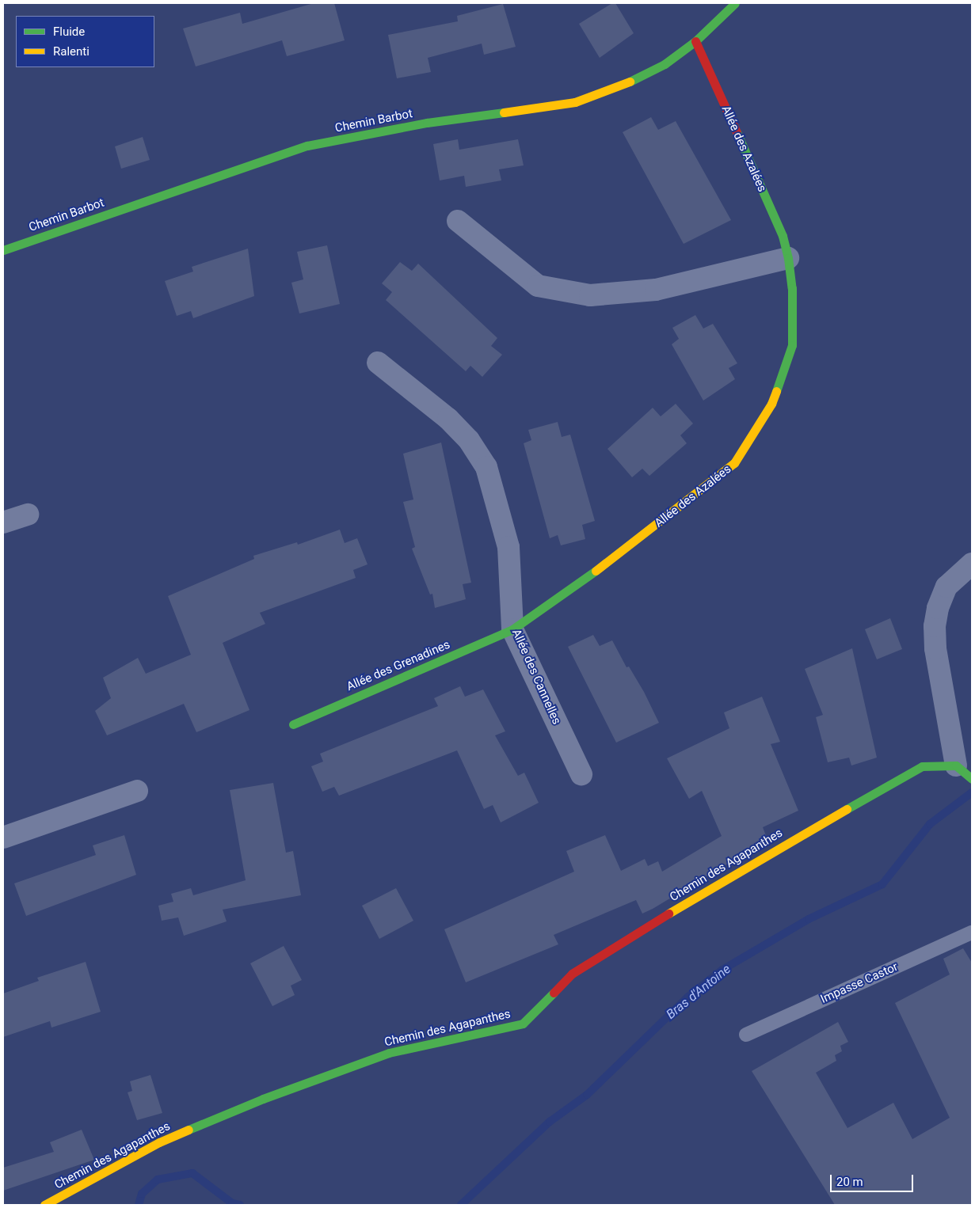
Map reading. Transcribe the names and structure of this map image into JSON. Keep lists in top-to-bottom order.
{
  "streets": {
    "street": [
      "Chemin Barbot",
      "Allée des Azalées",
      "Allée des Grenadines",
      "Allée des Cannelles",
      "Chemin des Agapanthes"
    ],
    "lane": ["Impasse Castor"]
  },
  "crossings": [
    ["Chemin Barbot", "Allée des Azalées"],
    ["Allée des Azalées", "Allée des Grenadines"],
    ["Allée des Azalées", "Allée des Cannelles"],
    ["Allée des Grenadines", "Allée des Cannelles"]
  ],
  "water": ["Bras d'Antoine"],
  "legend": ["Fluide", "Ralenti"],
  "scale_bar": "20 m"
}
